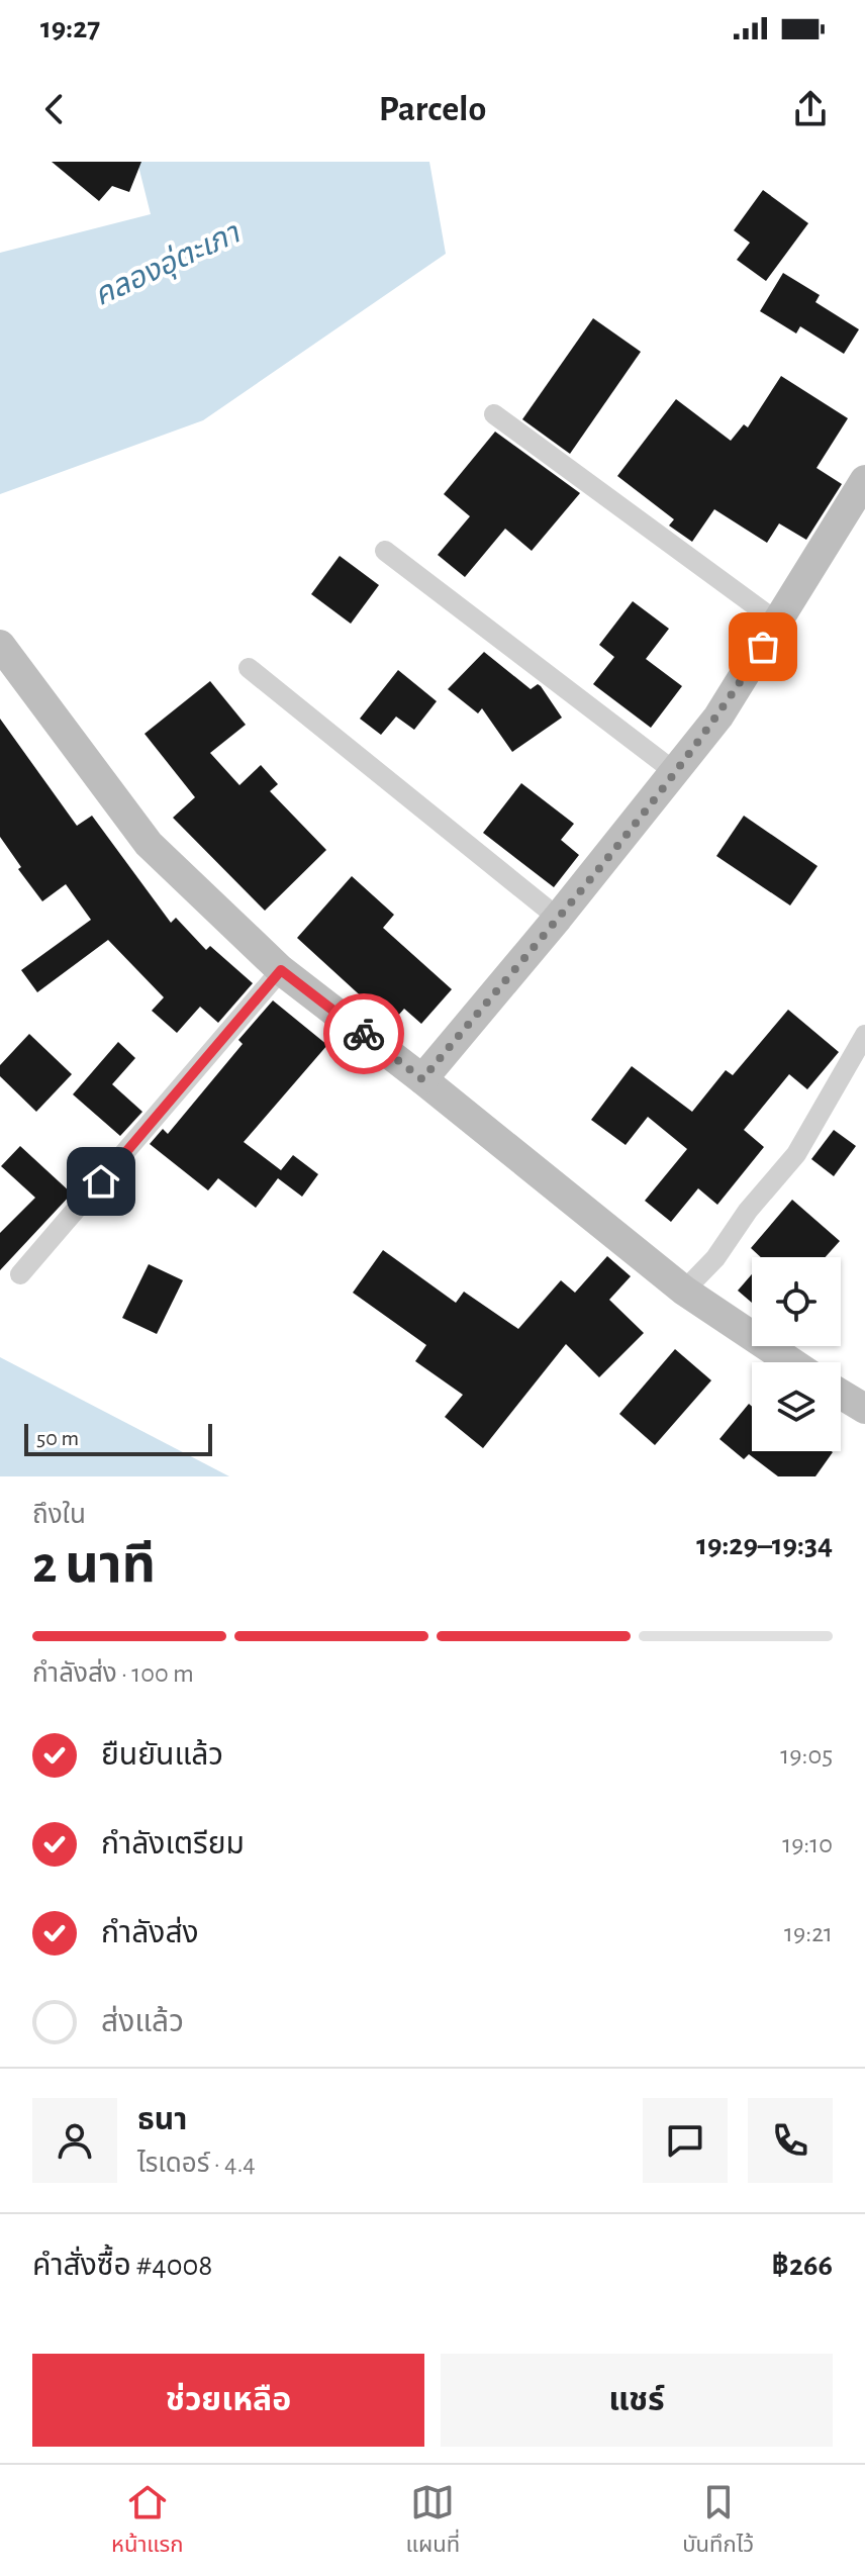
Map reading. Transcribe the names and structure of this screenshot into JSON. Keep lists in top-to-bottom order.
{
  "water": ["คลองอุ่ตะเภา"],
  "scale_bar": "50 m",
  "page": {
    "status": "19:27",
    "header": "Parcelo",
    "scale": "50 m",
    "heading": ["2 นาที", "ถึงใน", "19:29–19:34"],
    "panel": [
      "ธนา",
      "ไรเดอร์ · 4.4",
      "คำสั่งซื้อ #4008",
      "฿266"
    ],
    "bar": "กำลังส่ง · 100 m",
    "list": [
      ["ยืนยันแล้ว", "19:05"],
      ["กำลังเตรียม", "19:10"],
      ["กำลังส่ง", "19:21"],
      "ส่งแล้ว"
    ],
    "buttons": ["ช่วยเหลือ", "แชร์"],
    "tabs": ["หน้าแรก", "แผนที่", "บันทึกไว้"]
  }
}
